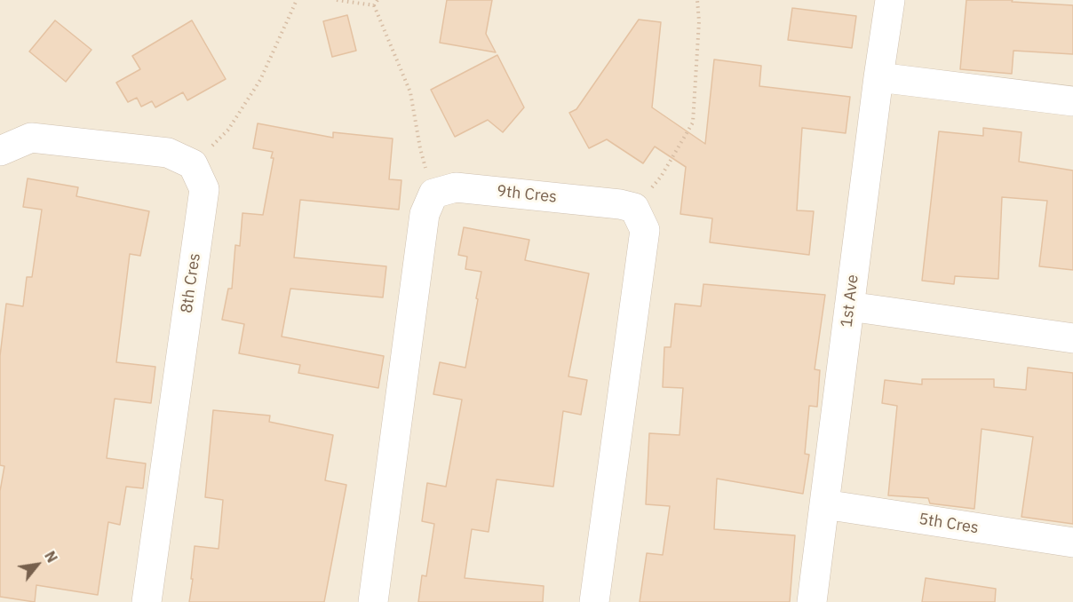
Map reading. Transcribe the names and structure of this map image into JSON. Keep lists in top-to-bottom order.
{
  "streets": {
    "street": [
      "9th Cres",
      "8th Cres",
      "1st Ave",
      "5th Cres"
    ]
  },
  "crossings": [
    ["1st Ave", "5th Cres"]
  ],
  "north": "top right"
}
